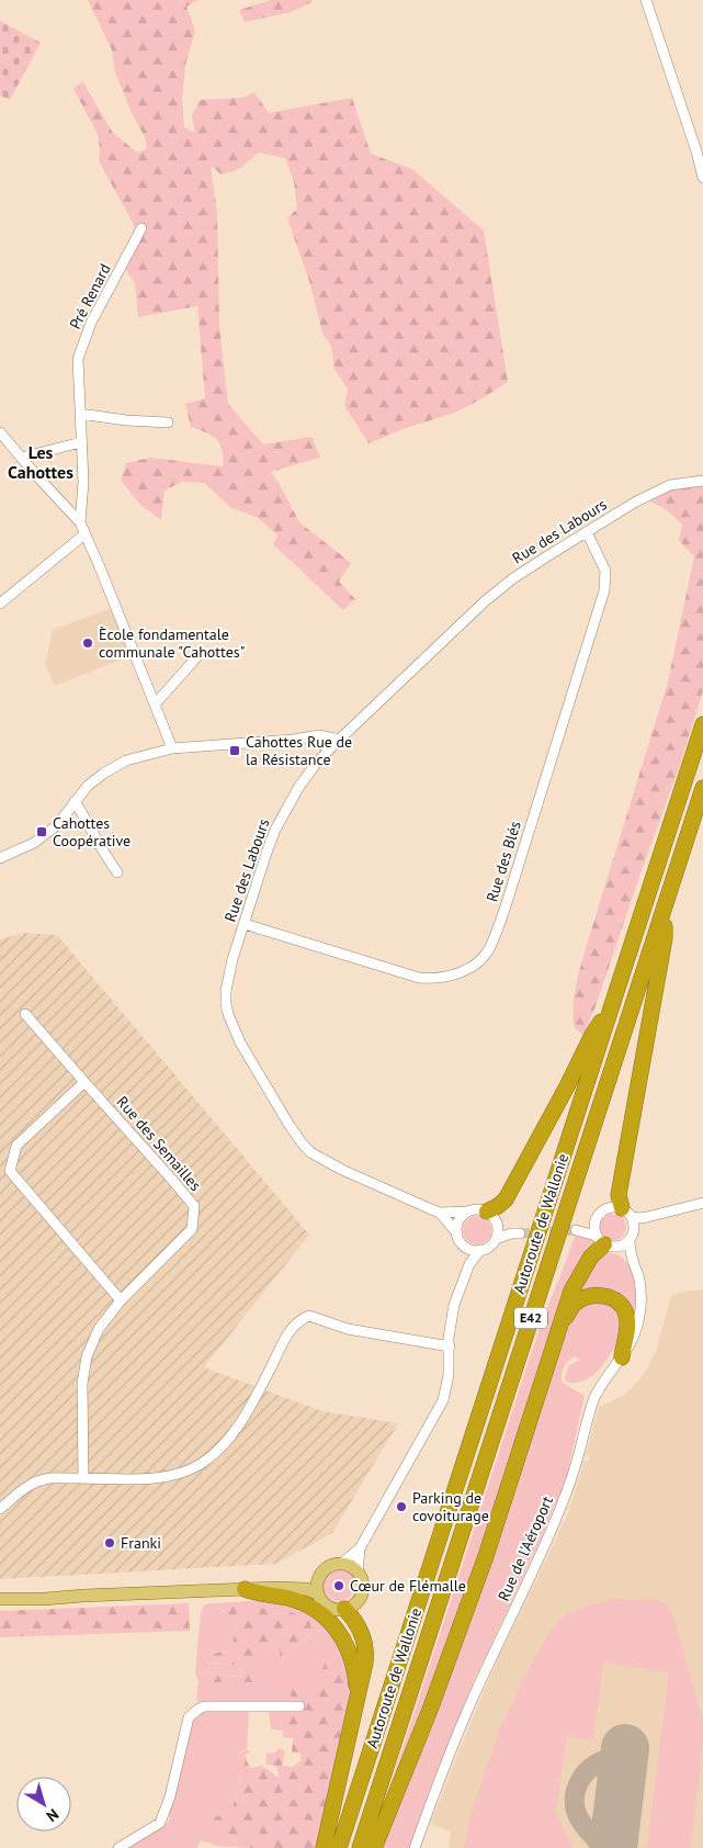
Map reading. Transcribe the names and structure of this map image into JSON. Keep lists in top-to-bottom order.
{
  "streets": {
    "highway": ["Autoroute de Wallonie", "E42"],
    "street": [
      "Pré Renard",
      "Rue des Labours",
      "Rue des Blés",
      "Rue des Semailles",
      "Rue de l'Aéroport"
    ]
  },
  "crossings": [
    ["Rue des Labours", "Rue des Blés"]
  ],
  "districts": ["Les Cahottes"],
  "places": {
    "other": [
      "Ècole fondamentale communale \"Cahottes\"",
      "Parking de covoiturage",
      "Franki",
      "Cœur de Flémalle"
    ],
    "transit": ["Cahottes Rue de la Résistance", "Cahottes Coopérative"]
  },
  "north": "bottom right"
}
